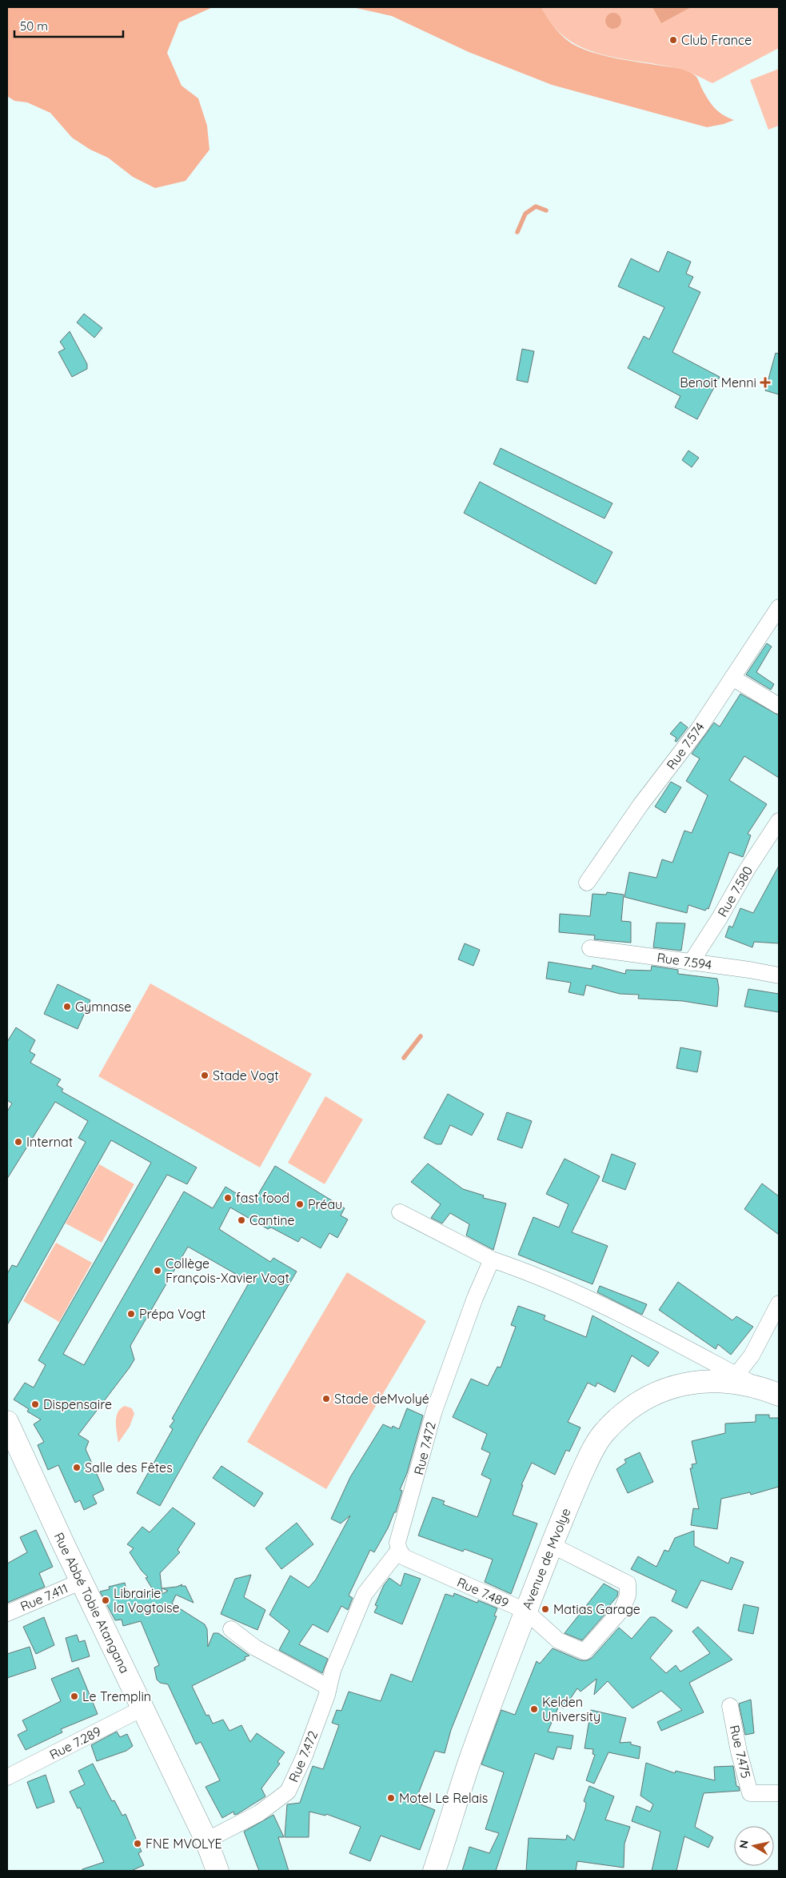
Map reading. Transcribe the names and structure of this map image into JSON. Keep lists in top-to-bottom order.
{
  "streets": {
    "street": [
      "Rue 7.574",
      "Rue 7.580",
      "Rue 7.594",
      "Rue 7.472",
      "Avenue de Mvolye",
      "Rue 7.489",
      "Rue 7.411",
      "Rue Abbé Tobie Atangana",
      "Rue 7.289",
      "Rue 7.475"
    ]
  },
  "crossings": [
    ["Rue 7.580", "Rue 7.594"],
    ["Rue 7.472", "Rue 7.489"],
    ["Rue 7.472", "Rue Abbé Tobie Atangana"],
    ["Avenue de Mvolye", "Rue 7.489"],
    ["Rue 7.411", "Rue Abbé Tobie Atangana"],
    ["Rue Abbé Tobie Atangana", "Rue 7.289"]
  ],
  "places": {
    "other": [
      "Club France",
      "Gymnase",
      "Stade Vogt",
      "Internat",
      "fast food",
      "Préau",
      "Cantine",
      "Collège François-Xavier Vogt",
      "Prépa Vogt",
      "Stade deMvolyé",
      "Dispensaire",
      "Salle des Fêtes",
      "Librairie la Vogtoise",
      "Matias Garage",
      "Le Tremplin",
      "Kelden University",
      "Motel Le Relais",
      "FNE MVOLYE"
    ],
    "health": ["Benoit Menni"]
  },
  "scale_bar": "50 m",
  "north": "left"
}
